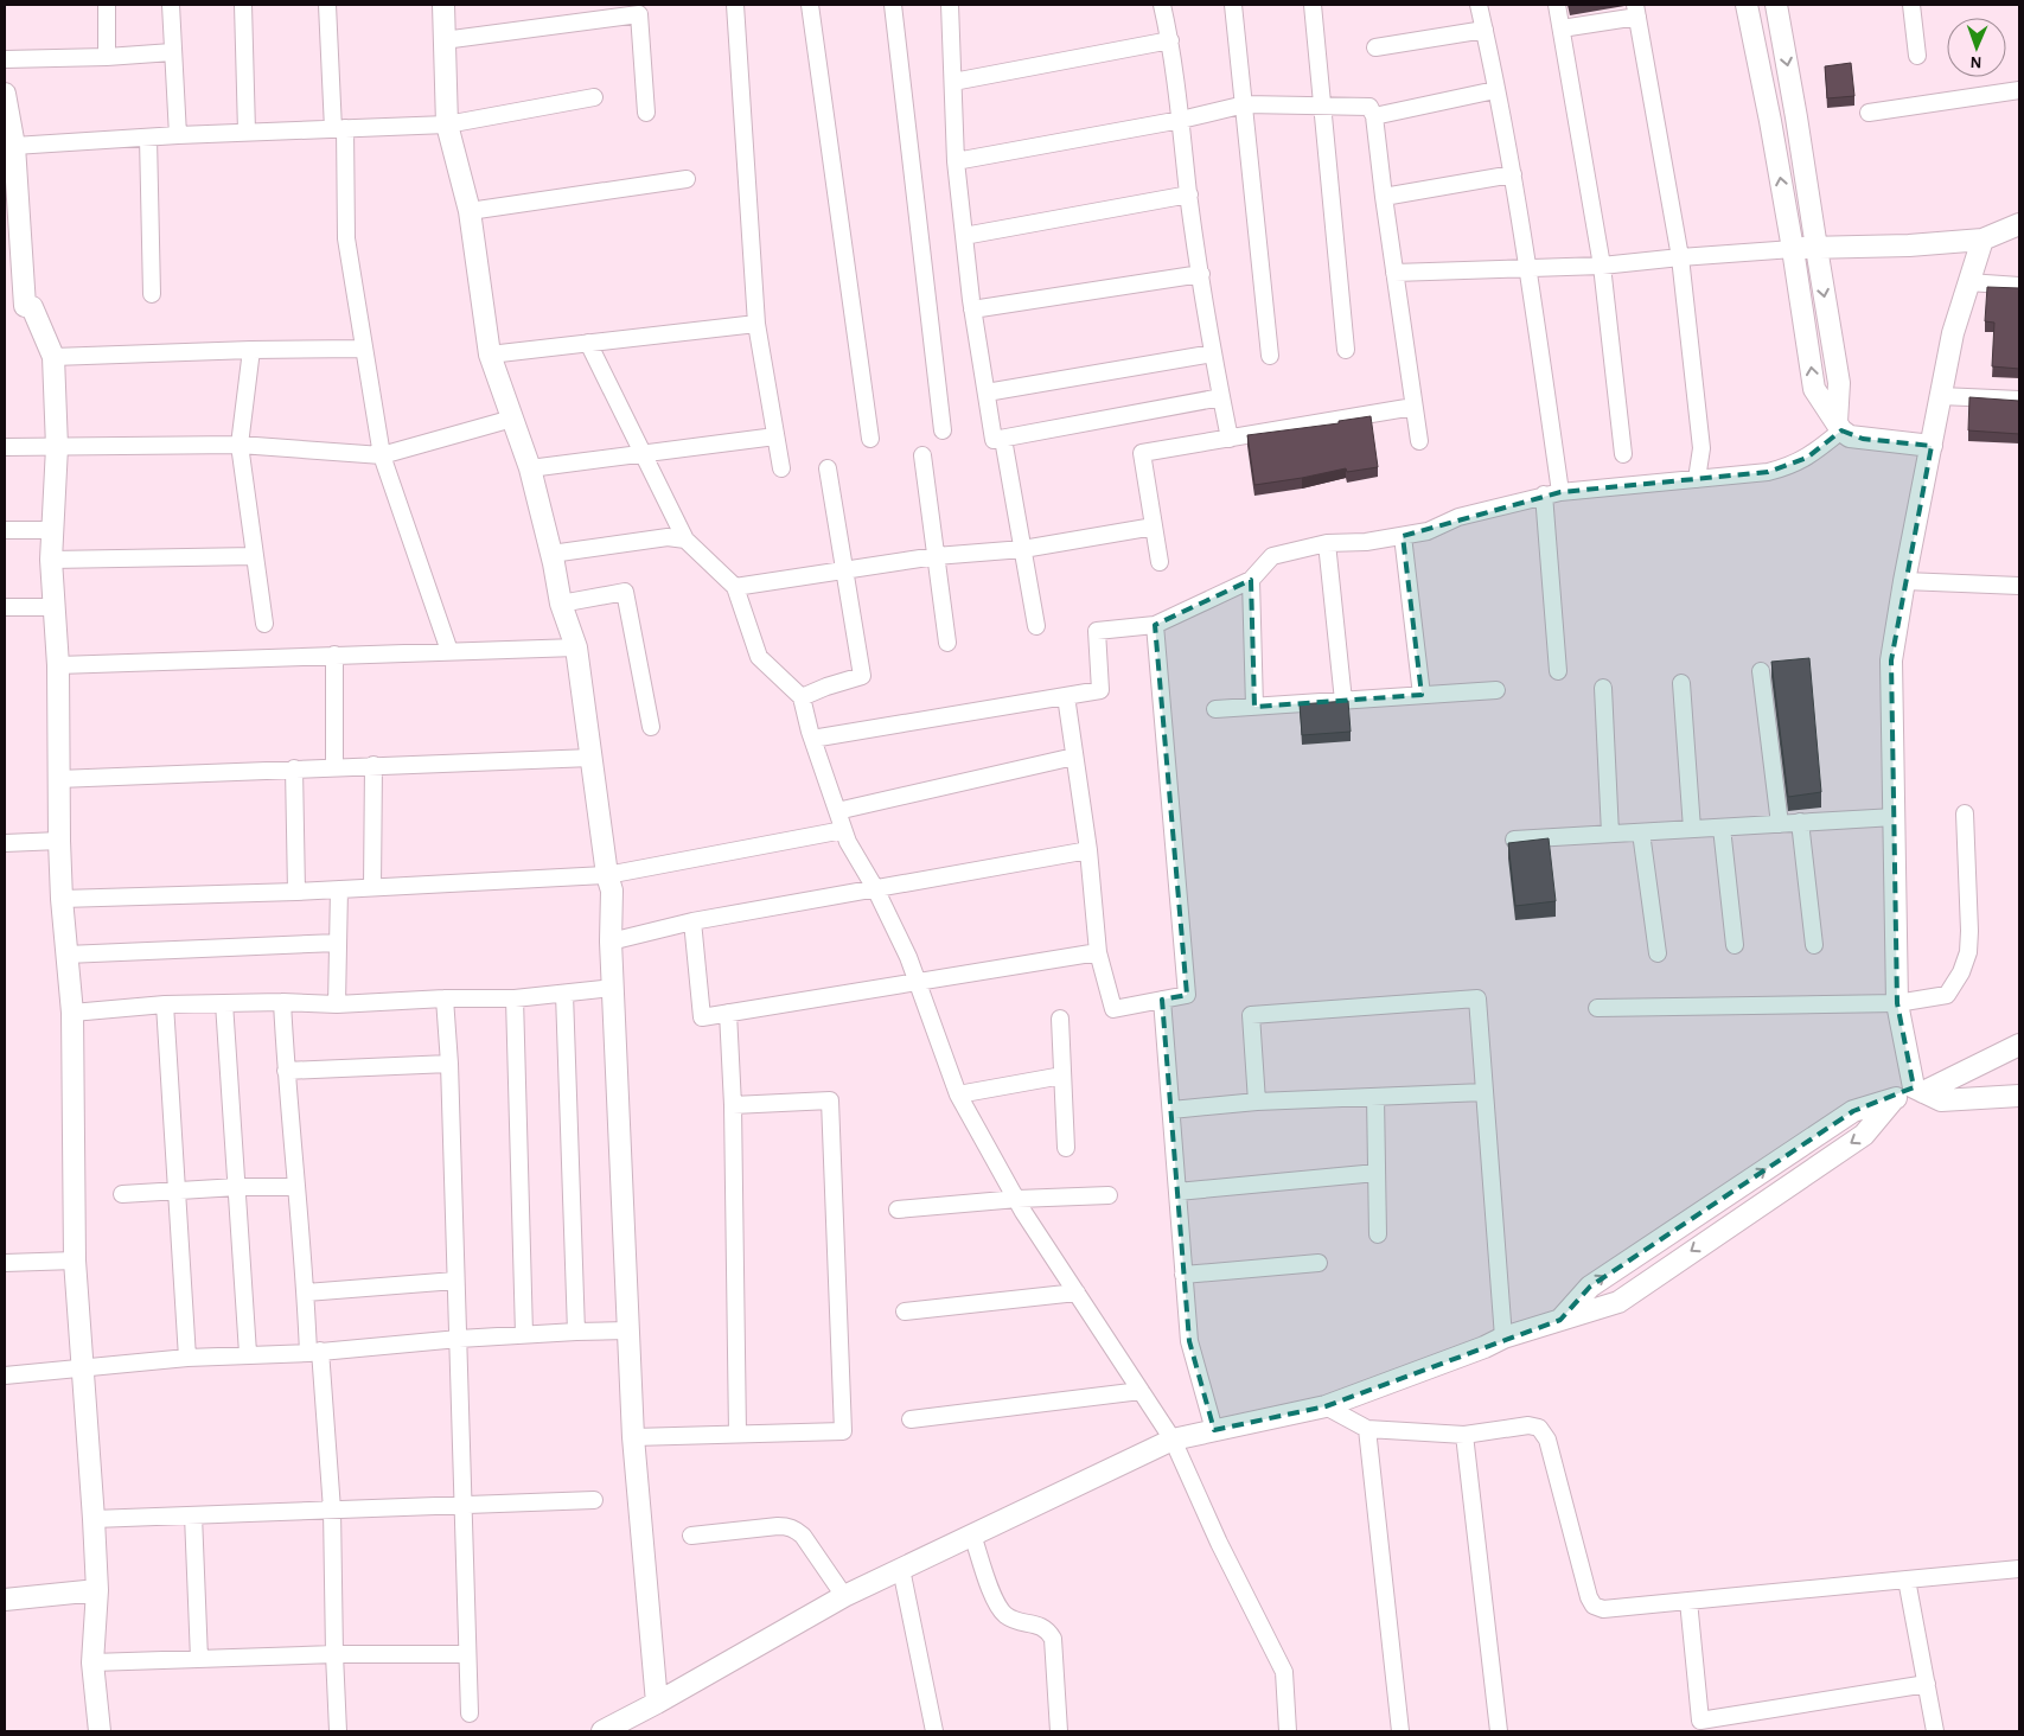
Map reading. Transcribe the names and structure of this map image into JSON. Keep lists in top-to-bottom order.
{
  "north": "bottom"
}
